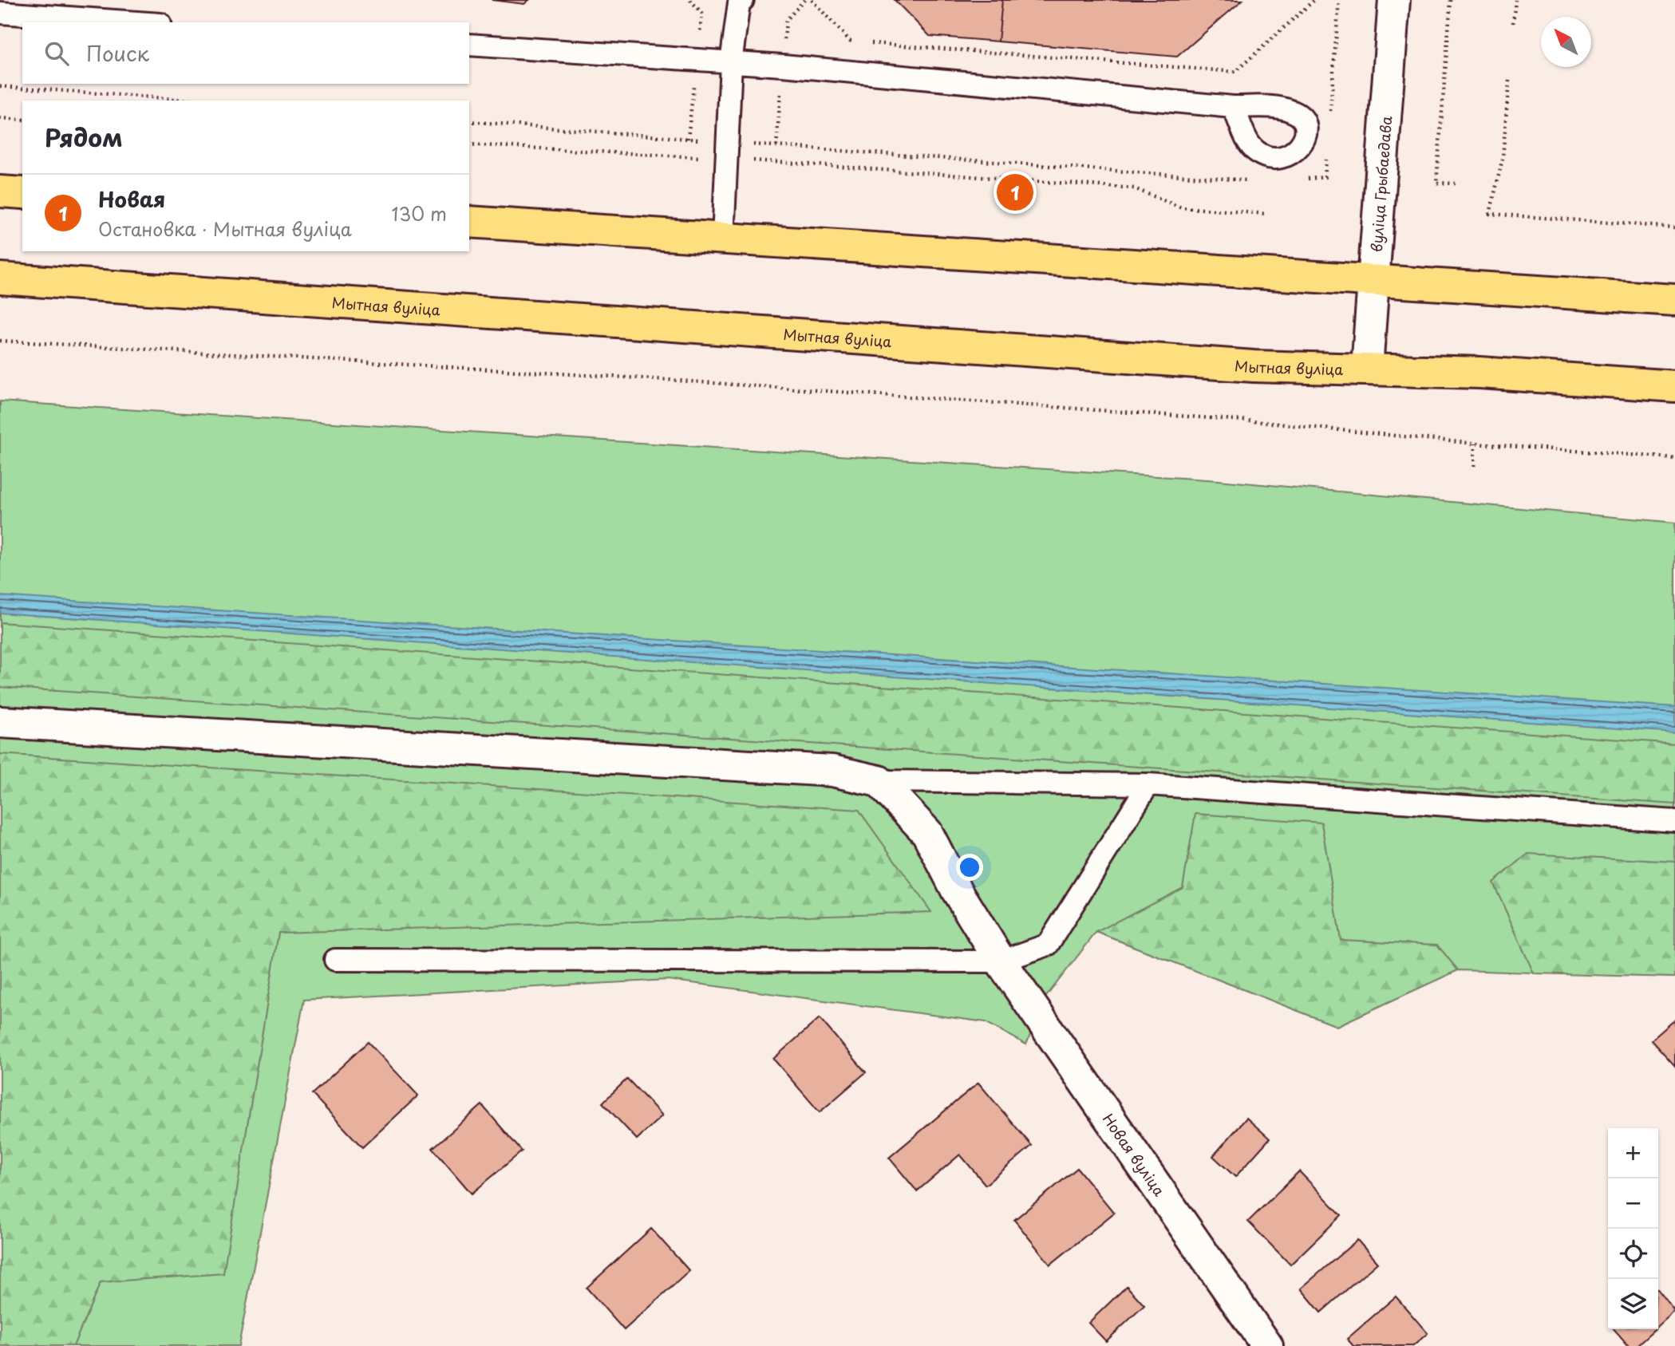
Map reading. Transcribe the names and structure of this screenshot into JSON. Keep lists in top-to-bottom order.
{
  "streets": {
    "highway": ["Мытная вуліца"],
    "street": ["вуліца Грыбаедава", "Новая вуліца"]
  },
  "crossings": [
    ["вуліца Грыбаедава", "Мытная вуліца"]
  ],
  "north": "top left",
  "page": {
    "search": "Поиск",
    "heading": "Рядом",
    "pins": "1",
    "list": [
      {
        "mark": "1",
        "name": "Новая",
        "note": "Остановка · Мытная вуліца",
        "value": "130 m"
      }
    ],
    "map_buttons": ["+", "−"]
  }
}
